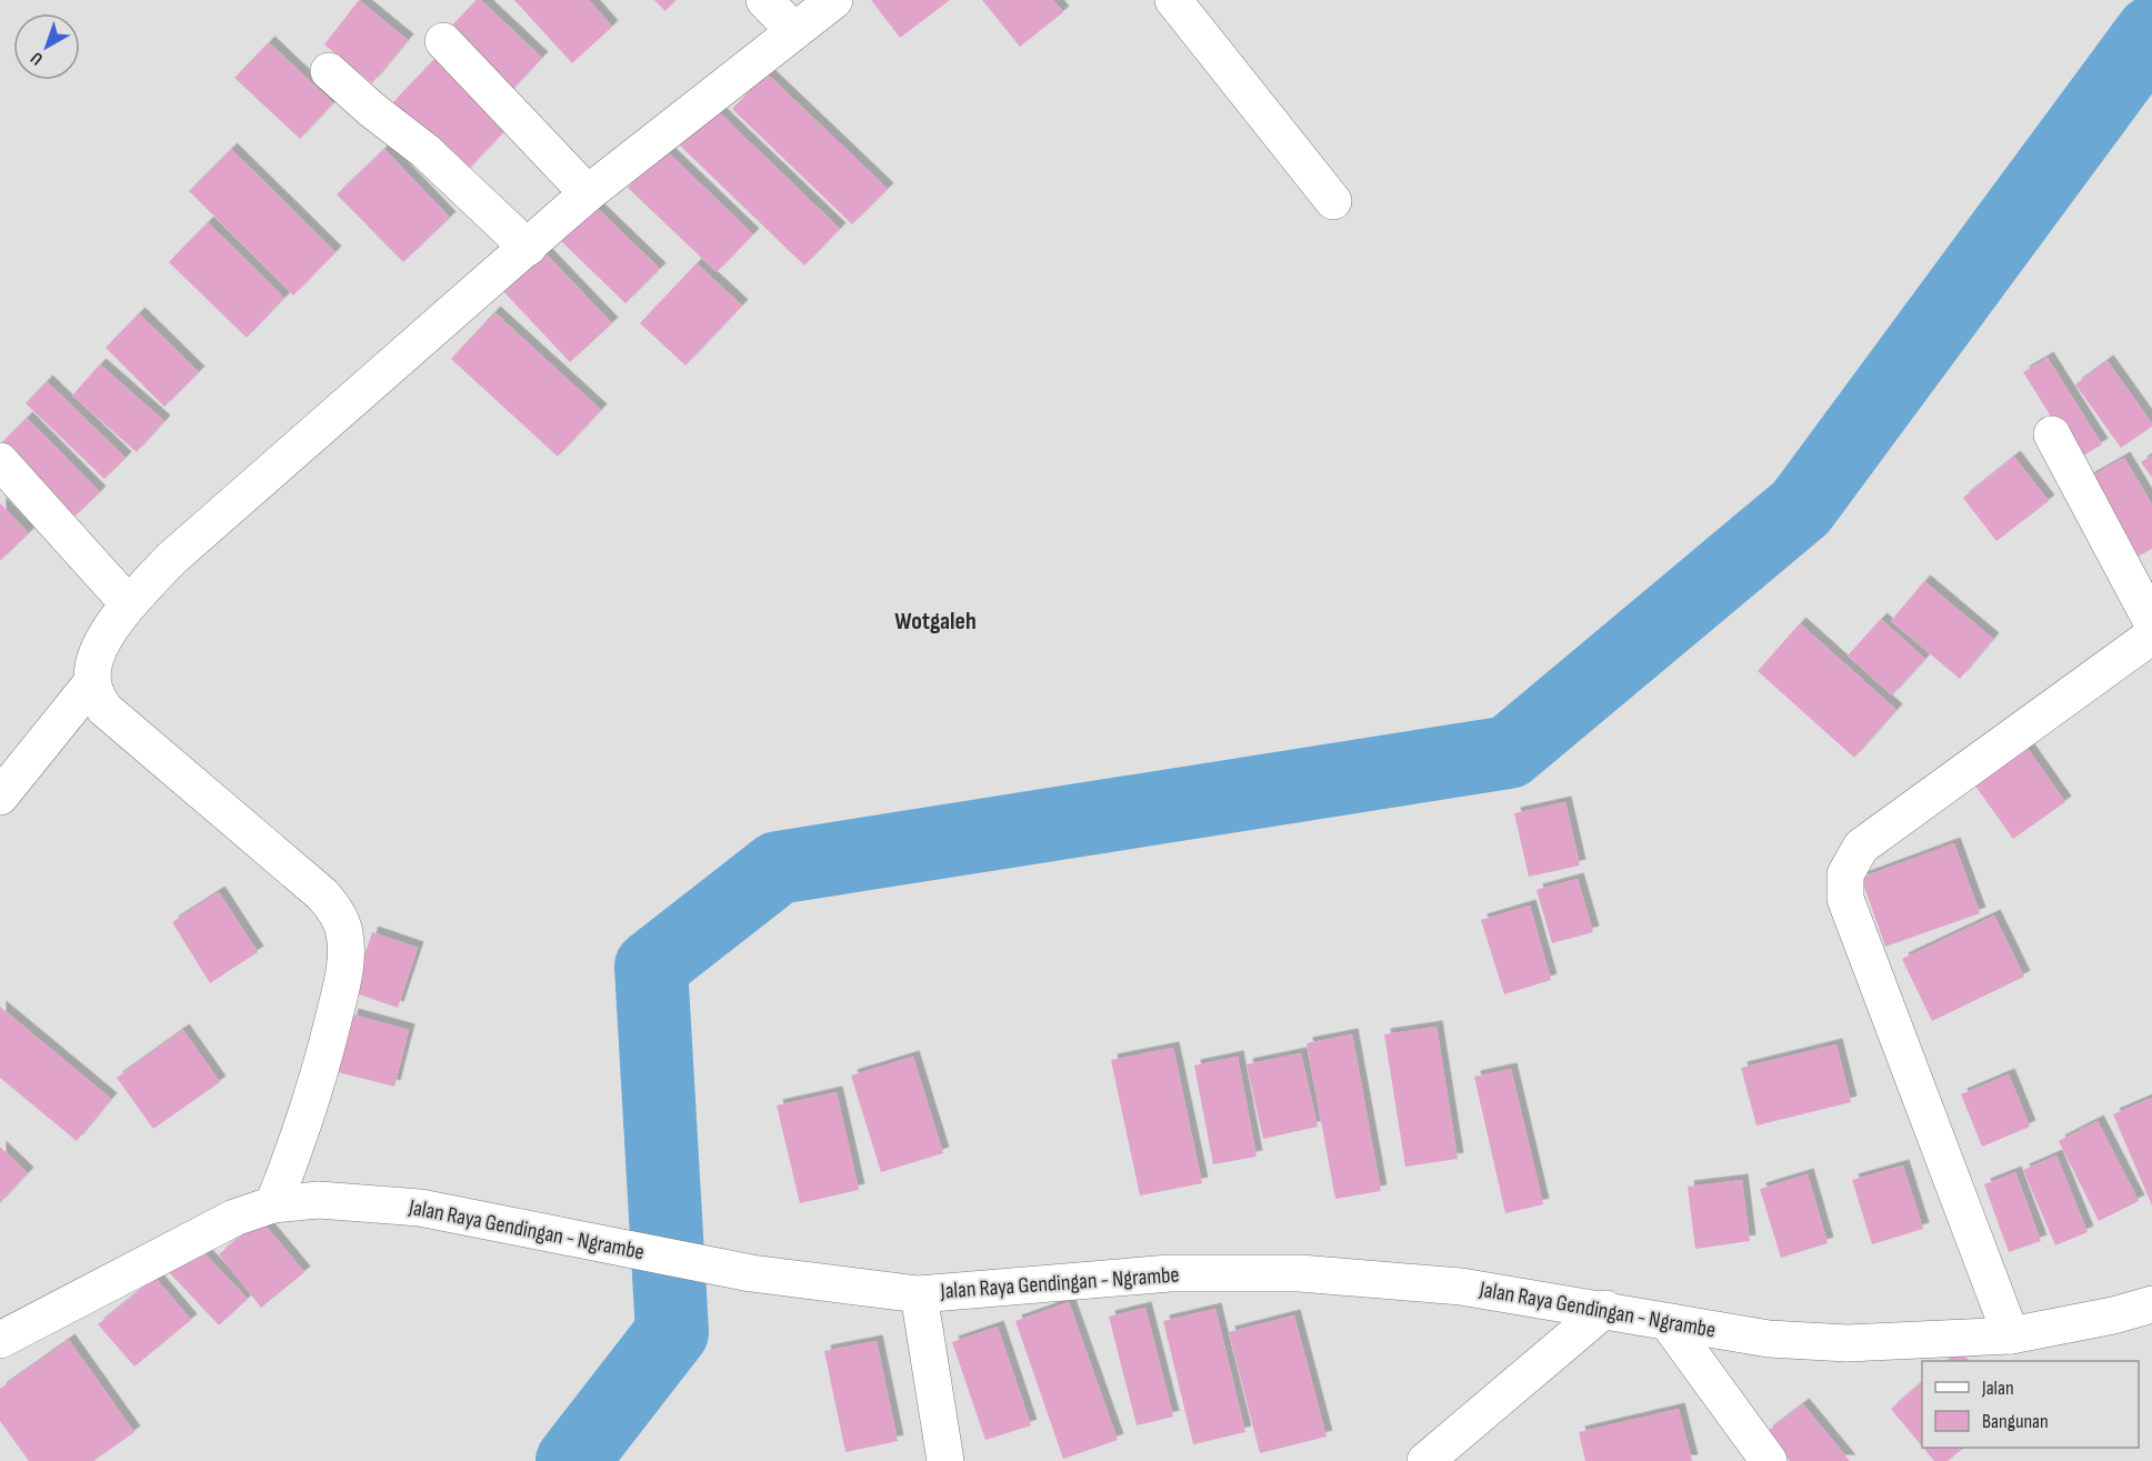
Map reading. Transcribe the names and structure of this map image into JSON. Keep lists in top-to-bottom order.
{
  "streets": {
    "street": ["Jalan Raya Gendingan - Ngrambe"]
  },
  "districts": ["Wotgaleh"],
  "legend": ["Jalan", "Bangunan"],
  "north": "bottom left"
}
